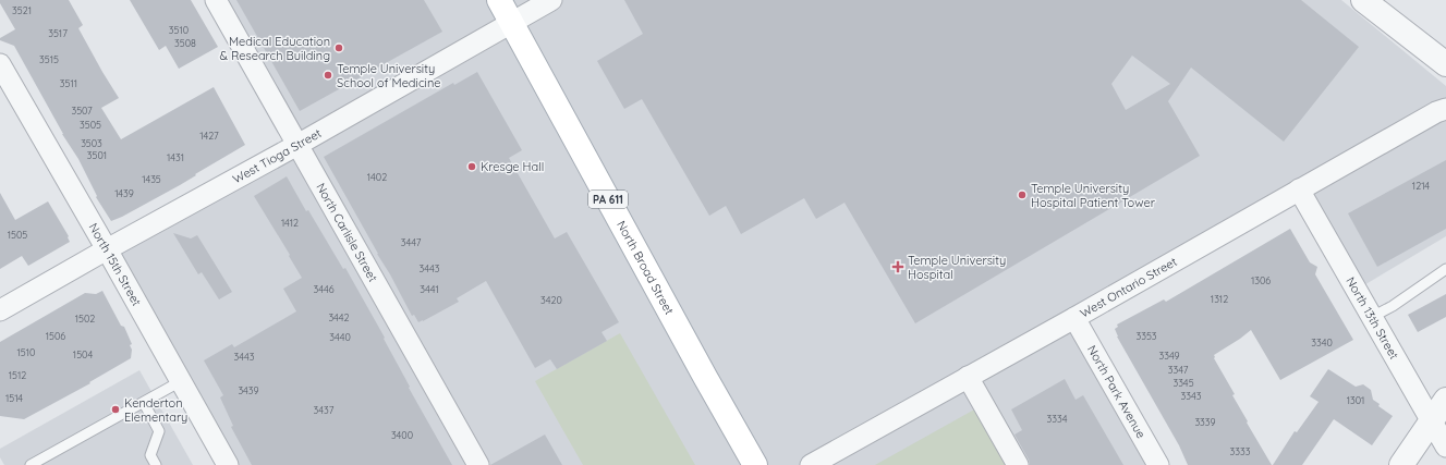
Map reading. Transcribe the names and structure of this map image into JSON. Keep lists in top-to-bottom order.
{
  "streets": {
    "main road": ["PA 611", "North Broad Street"],
    "street": [
      "West Tioga Street",
      "North Carlisle Street",
      "North 15th Street",
      "West Ontario Street",
      "North 13th Street",
      "North Park Avenue"
    ]
  },
  "crossings": [
    ["West Tioga Street", "North Carlisle Street"],
    ["West Tioga Street", "North 15th Street"],
    ["West Tioga Street", "North Broad Street"],
    ["West Ontario Street", "North 13th Street"],
    ["West Ontario Street", "North Park Avenue"]
  ],
  "places": {
    "other": [
      "Medical Education & Research Building",
      "Temple University School of Medicine",
      "Kresge Hall",
      "Temple University Hospital Patient Tower",
      "Kenderton Elementary"
    ],
    "health": ["Temple University Hospital"]
  },
  "house_numbers": [
    "3521",
    "3510",
    "3517",
    "3508",
    "3515",
    "3511",
    "3507",
    "3505",
    "1427",
    "3503",
    "3501",
    "1431",
    "1402",
    "1435",
    "1214",
    "1439",
    "1412",
    "1505",
    "3447",
    "3443",
    "1306",
    "3446",
    "3441",
    "1312",
    "3420",
    "3442",
    "1502",
    "1506",
    "3353",
    "3440",
    "3340",
    "1510",
    "1504",
    "3349",
    "3443",
    "3347",
    "1512",
    "3345",
    "3439",
    "3343",
    "1514",
    "1301",
    "3437",
    "3334",
    "3339",
    "3400",
    "3333"
  ]
}
